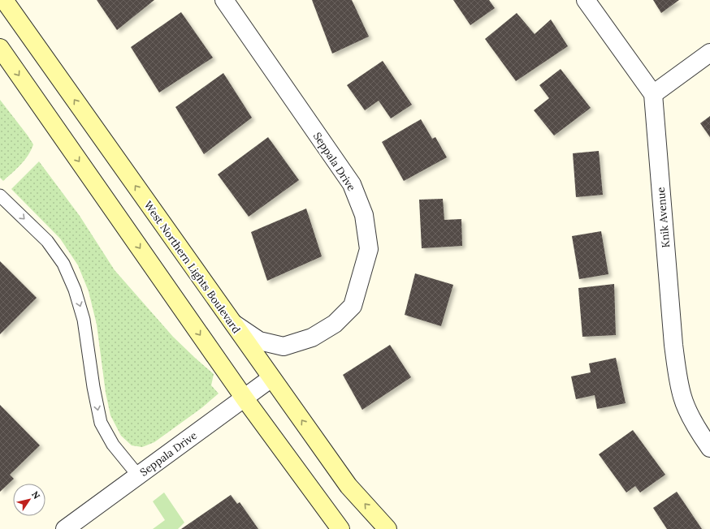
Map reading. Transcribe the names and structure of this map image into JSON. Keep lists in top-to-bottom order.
{
  "streets": {
    "street": ["Seppala Drive", "Knik Avenue", "West Northern Lights Boulevard"]
  },
  "crossings": [
    ["Seppala Drive", "West Northern Lights Boulevard"]
  ],
  "north": "top right"
}
